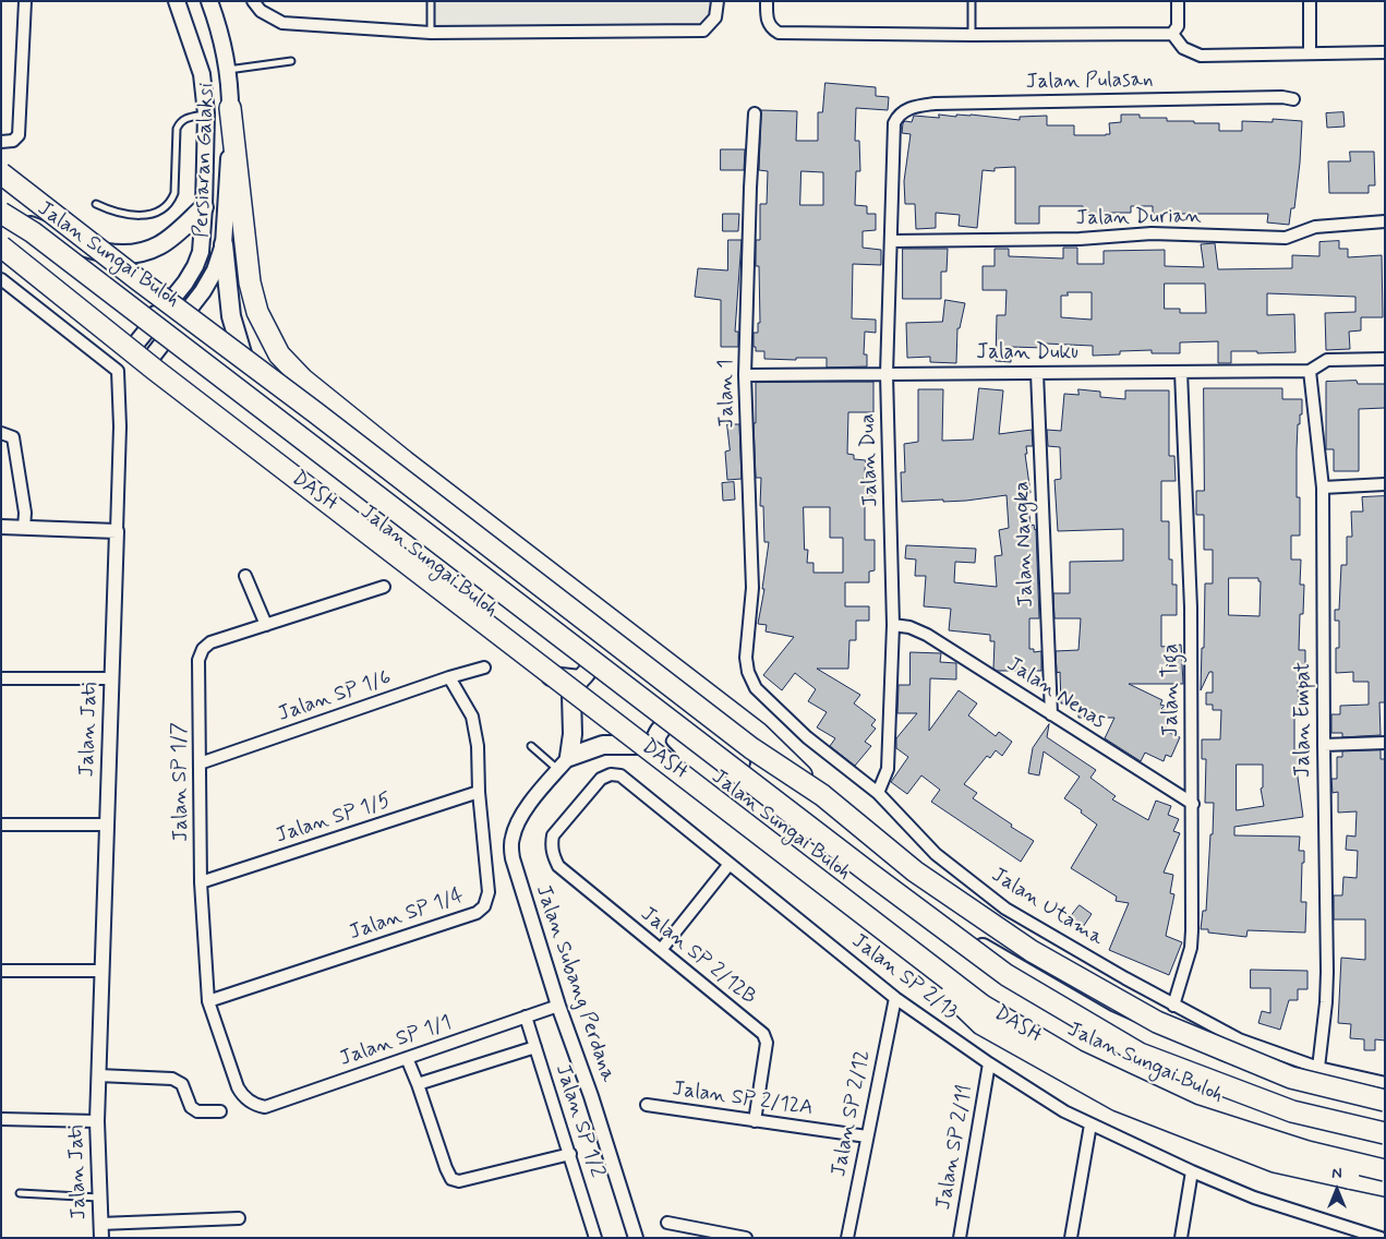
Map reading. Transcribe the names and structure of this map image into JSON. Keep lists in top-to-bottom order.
{
  "streets": {
    "highway": ["Jalan Sungai Buloh", "DASH"],
    "main road": ["Persiaran Galaksi"],
    "street": [
      "Jalan Pulasan",
      "Jalan Durian",
      "Jalan Duku",
      "Jalan 1",
      "Jalan Dua",
      "Jalan Nangka",
      "Jalan Tiga",
      "Jalan Nenas",
      "Jalan SP 1/6",
      "Jalan Empat",
      "Jalan Jati",
      "Jalan SP 1/7",
      "Jalan SP 1/5",
      "Jalan Utama",
      "Jalan SP 1/4",
      "Jalan SP 2/12B",
      "Jalan SP 2/13",
      "Jalan Subang Perdana",
      "Jalan SP 1/1",
      "Jalan SP 2/12A",
      "Jalan SP 2/12",
      "Jalan SP 1/2",
      "Jalan SP 2/11"
    ]
  },
  "crossings": [
    ["Jalan Pulasan", "Jalan Dua"],
    ["Persiaran Galaksi", "Jalan Sungai Buloh"],
    ["Jalan Durian", "Jalan Dua"],
    ["Jalan Sungai Buloh", "DASH"],
    ["Jalan Duku", "Jalan 1"],
    ["Jalan Duku", "Jalan Dua"],
    ["Jalan Duku", "Jalan Nangka"],
    ["Jalan Duku", "Jalan Tiga"],
    ["Jalan Duku", "Jalan Empat"],
    ["Jalan 1", "Jalan Utama"],
    ["Jalan Dua", "Jalan Nenas"],
    ["Jalan Dua", "Jalan Utama"],
    ["Jalan Nangka", "Jalan Nenas"],
    ["Jalan Tiga", "Jalan Nenas"],
    ["Jalan Tiga", "Jalan Utama"],
    ["Jalan SP 1/6", "Jalan SP 1/7"],
    ["Jalan SP 1/6", "Jalan SP 1/4"],
    ["Jalan Empat", "Jalan Utama"],
    ["Jalan SP 1/7", "Jalan SP 1/5"],
    ["Jalan SP 1/7", "Jalan SP 1/4"],
    ["Jalan SP 1/7", "Jalan SP 1/1"],
    ["Jalan SP 1/5", "Jalan SP 1/4"],
    ["Jalan SP 2/12B", "Jalan SP 2/13"],
    ["Jalan SP 2/12B", "Jalan SP 2/12A"],
    ["Jalan SP 2/13", "Jalan SP 2/12"],
    ["Jalan SP 2/13", "Jalan SP 2/11"],
    ["Jalan Subang Perdana", "Jalan SP 1/1"],
    ["Jalan SP 1/1", "Jalan SP 1/2"],
    ["Jalan SP 2/12A", "Jalan SP 2/12"]
  ],
  "north": "top"
}
